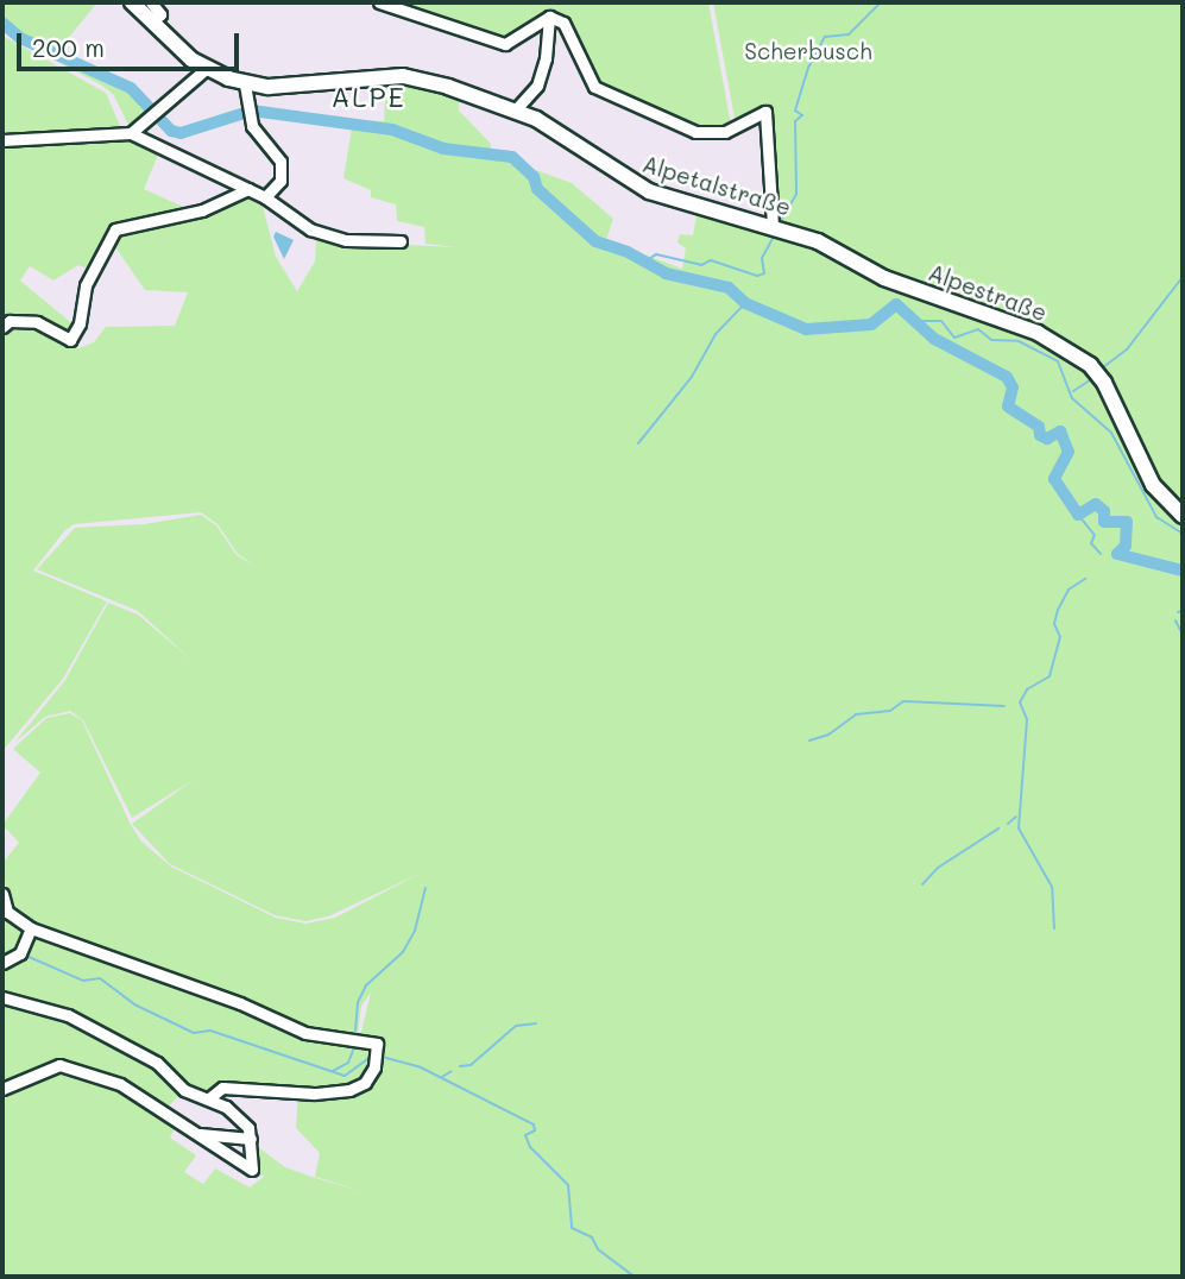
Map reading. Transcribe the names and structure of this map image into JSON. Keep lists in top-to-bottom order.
{
  "streets": {
    "main road": ["Alpetalstraße", "Alpestraße"]
  },
  "crossings": [
    ["Alpetalstraße", "Alpestraße"]
  ],
  "districts": ["ALPE"],
  "parks": ["Scherbusch"],
  "scale_bar": "200 m"
}
